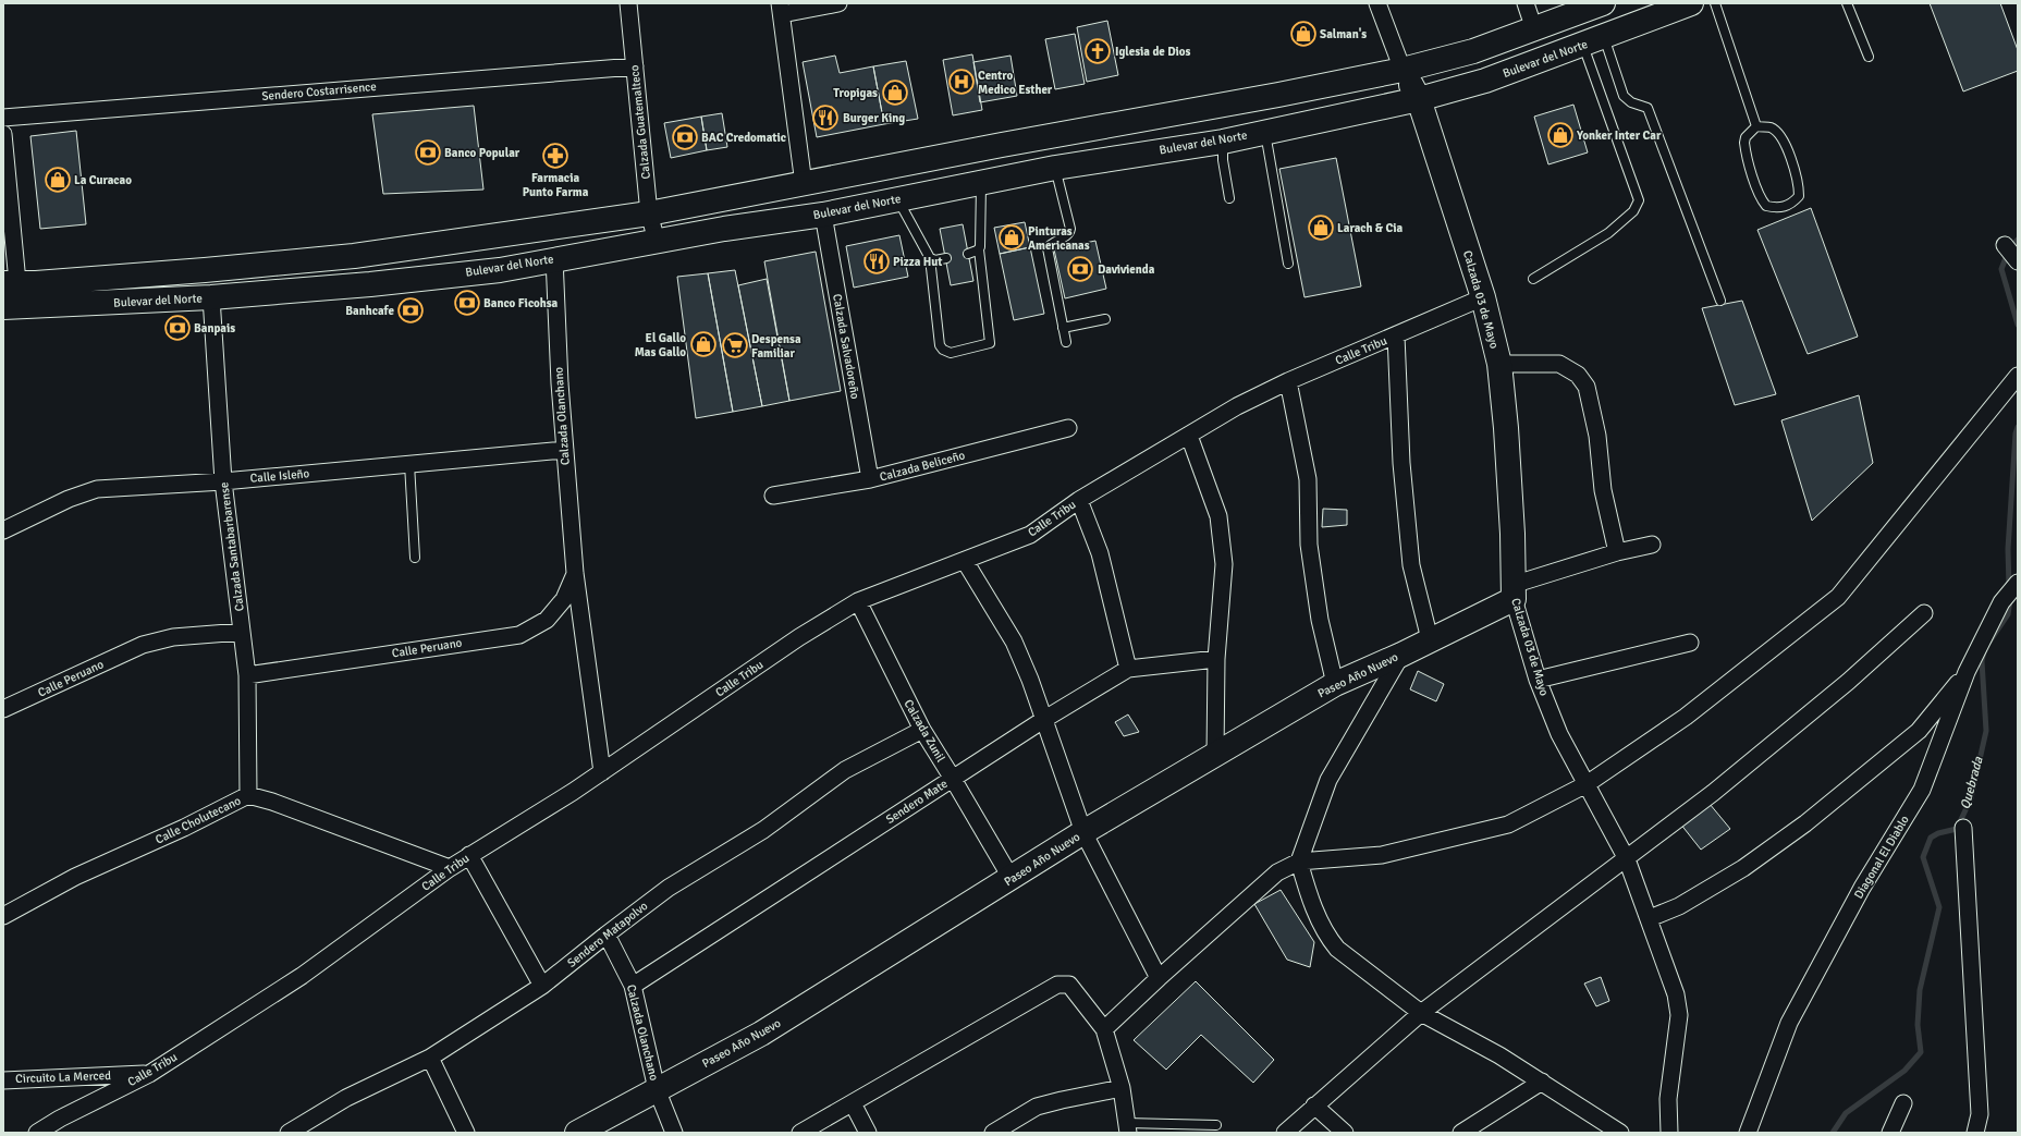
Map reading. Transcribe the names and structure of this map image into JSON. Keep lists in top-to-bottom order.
{
  "streets": {
    "main road": ["Bulevar del Norte", "Calzada 03 de Mayo", "Paseo Año Nuevo"],
    "street": [
      "Sendero Costarrisence",
      "Calzada Guatemalteco",
      "Calzada Salvadoreño",
      "Calle Tribu",
      "Calzada Olanchano",
      "Calzada Beliceño",
      "Calle Isleño",
      "Calzada Santabarbarense",
      "Calle Peruano",
      "Calzada Zunil",
      "Sendero Mate",
      "Calle Cholutecano",
      "Diagonal El Diablo",
      "Sendero Matapolvo",
      "Circuito La Merced"
    ]
  },
  "crossings": [
    ["Bulevar del Norte", "Calzada Guatemalteco"],
    ["Bulevar del Norte", "Calzada 03 de Mayo"],
    ["Bulevar del Norte", "Calzada Salvadoreño"],
    ["Bulevar del Norte", "Calzada Olanchano"],
    ["Bulevar del Norte", "Calzada Santabarbarense"],
    ["Sendero Costarrisence", "Calzada Guatemalteco"],
    ["Calzada 03 de Mayo", "Calle Tribu"],
    ["Calzada 03 de Mayo", "Paseo Año Nuevo"],
    ["Calzada Salvadoreño", "Calzada Beliceño"],
    ["Calle Tribu", "Calzada Olanchano"],
    ["Calle Tribu", "Calzada Zunil"],
    ["Calle Tribu", "Calle Cholutecano"],
    ["Calle Tribu", "Circuito La Merced"],
    ["Calzada Olanchano", "Calle Isleño"],
    ["Calzada Olanchano", "Calle Peruano"],
    ["Calzada Olanchano", "Paseo Año Nuevo"],
    ["Calzada Olanchano", "Sendero Mate"],
    ["Calzada Olanchano", "Sendero Matapolvo"],
    ["Calle Isleño", "Calzada Santabarbarense"],
    ["Calzada Santabarbarense", "Calle Peruano"],
    ["Calzada Santabarbarense", "Calle Cholutecano"],
    ["Paseo Año Nuevo", "Calzada Zunil"],
    ["Calzada Zunil", "Sendero Mate"],
    ["Calzada Zunil", "Sendero Matapolvo"]
  ],
  "water": ["Quebrada"],
  "places": {
    "shop": [
      "Salman's",
      "Tropigas",
      "Yonker Inter Car",
      "La Curacao",
      "Larach & Cia",
      "Pinturas Americanas",
      "El Gallo Mas Gallo"
    ],
    "church": ["Iglesia de Dios"],
    "hospital": ["Centro Medico Esther"],
    "restaurant": ["Burger King", "Pizza Hut"],
    "bank": [
      "BAC Credomatic",
      "Banco Popular",
      "Davivienda",
      "Banco Ficohsa",
      "Banhcafe",
      "Banpais"
    ],
    "pharmacy": ["Farmacia Punto Farma"],
    "supermarket": ["Despensa Familiar"]
  }
}
